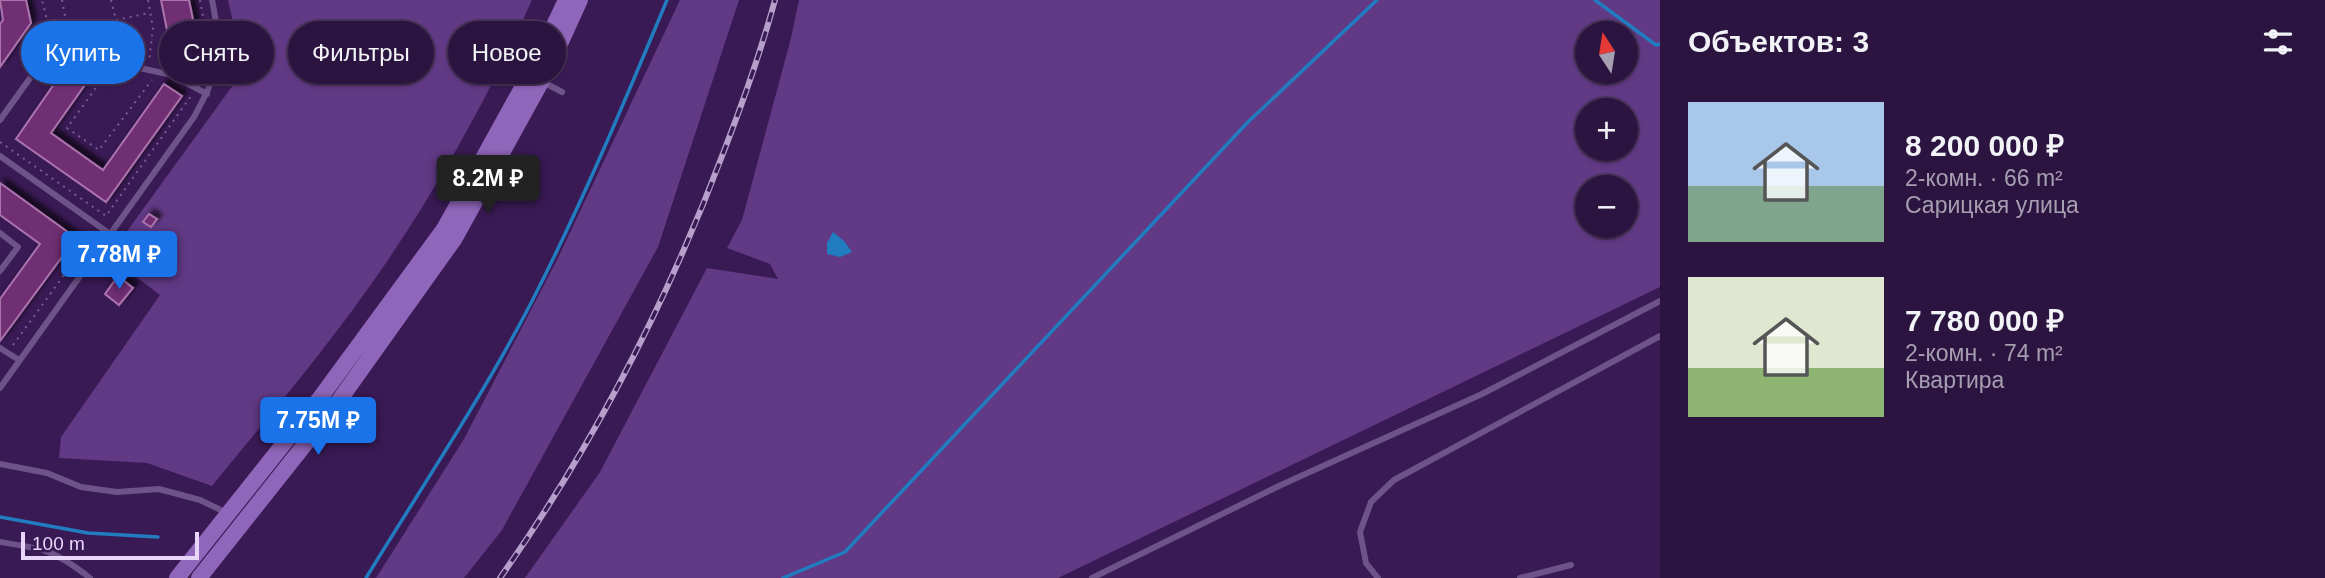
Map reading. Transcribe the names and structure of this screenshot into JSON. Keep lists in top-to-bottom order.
{
  "scale_bar": "100 m",
  "north": "top",
  "page": {
    "heading": "Объектов: 3",
    "map_buttons": ["+", "−"],
    "chip": [
      "Купить",
      "Снять",
      "Фильтры",
      "Новое"
    ],
    "list": [
      {
        "name": "8 200 000 ₽",
        "note": "2-комн. · 66 m² · Сарицкая улица"
      },
      {
        "name": "7 780 000 ₽",
        "note": "2-комн. · 74 m² · Квартира"
      }
    ],
    "price": ["8.2M ₽", "7.78M ₽", "7.75M ₽"],
    "scale": "100 m"
  }
}
